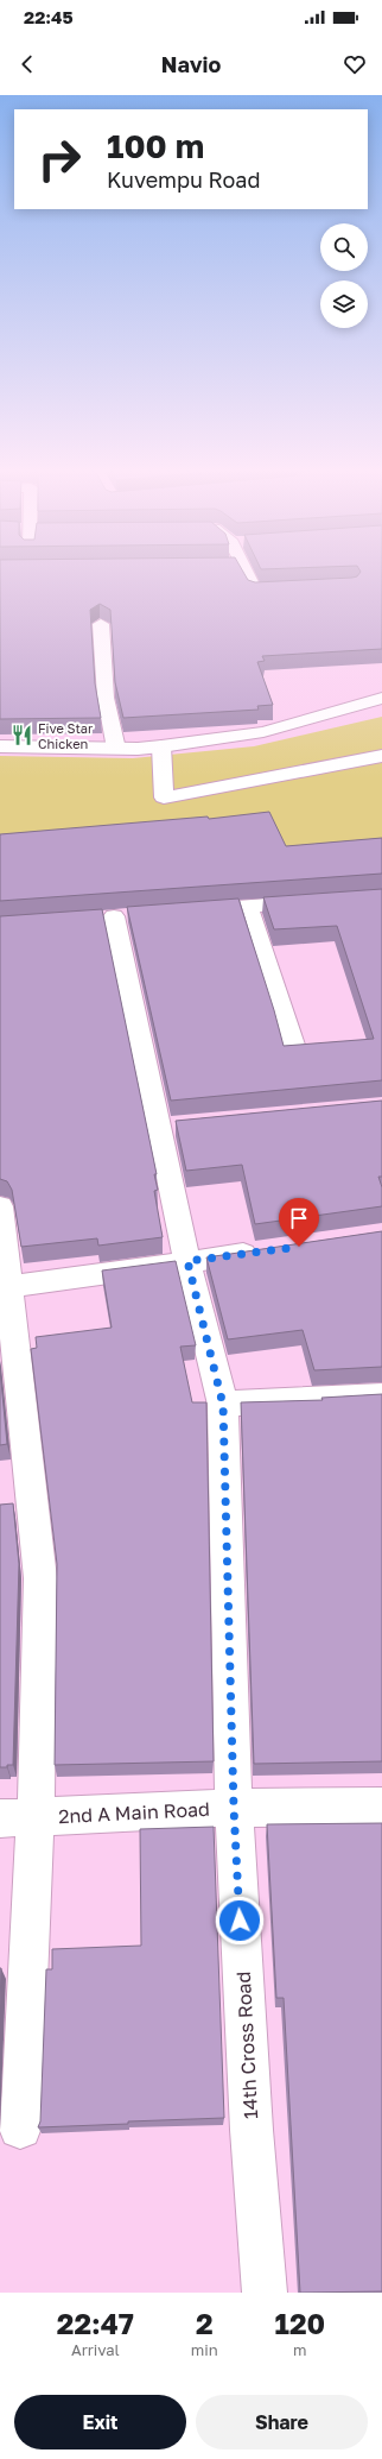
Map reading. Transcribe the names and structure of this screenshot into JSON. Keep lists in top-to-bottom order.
{
  "streets": {
    "street": ["2nd A Main Road", "14th Cross Road"]
  },
  "crossings": [
    ["2nd A Main Road", "14th Cross Road"]
  ],
  "places": {
    "restaurant": ["Five Star Chicken"]
  },
  "page": {
    "status": "22:45",
    "header": "Navio",
    "turn": ["100 m", "Kuvempu Road"],
    "eta": [
      "22:47",
      "Arrival",
      "2",
      "min",
      "120",
      "m"
    ],
    "buttons": ["Exit", "Share"]
  }
}
